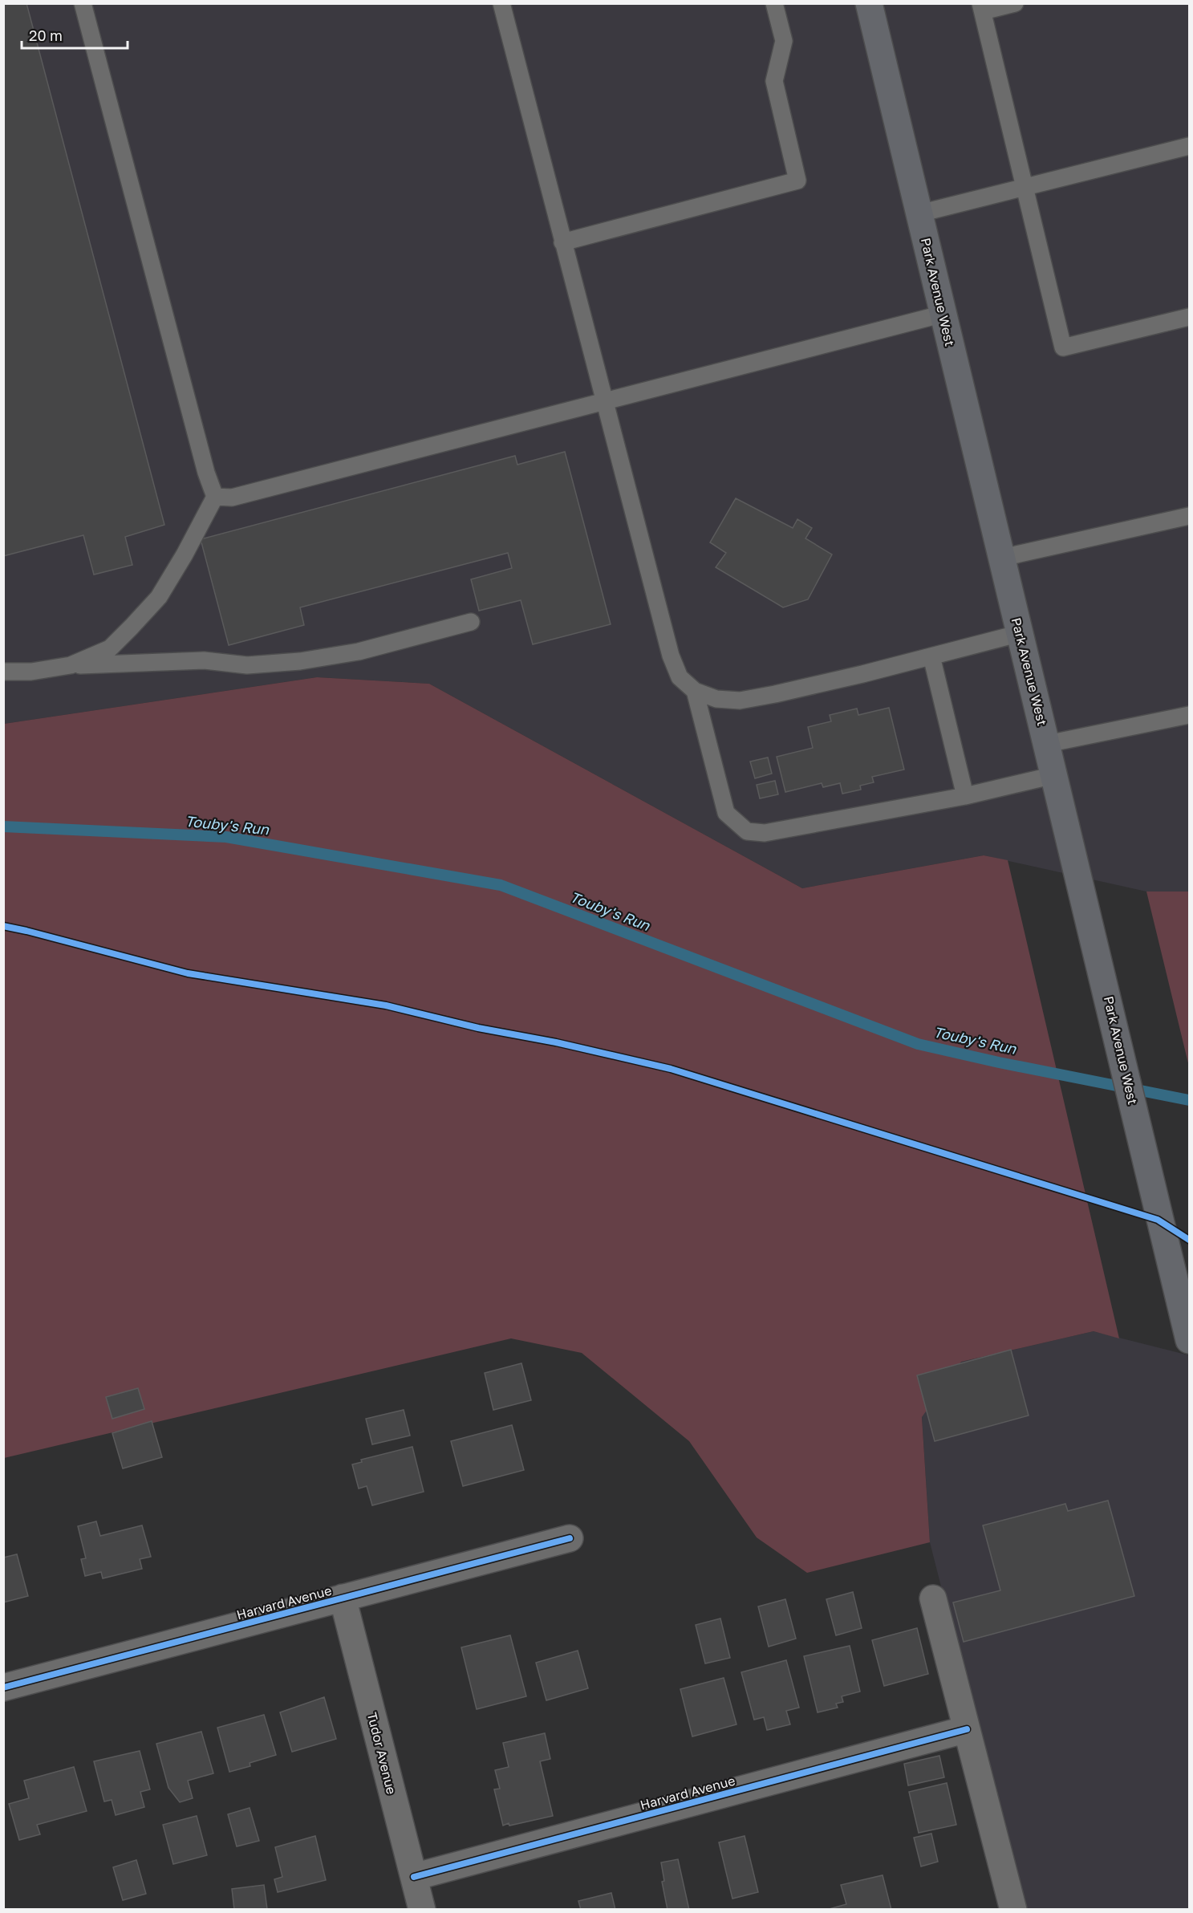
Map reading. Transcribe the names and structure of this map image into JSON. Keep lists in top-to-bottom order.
{
  "streets": {
    "main road": ["Park Avenue West"],
    "street": ["Harvard Avenue", "Tudor Avenue"]
  },
  "crossings": [
    ["Harvard Avenue", "Tudor Avenue"]
  ],
  "water": ["Touby's Run"],
  "scale_bar": "20 m"
}
